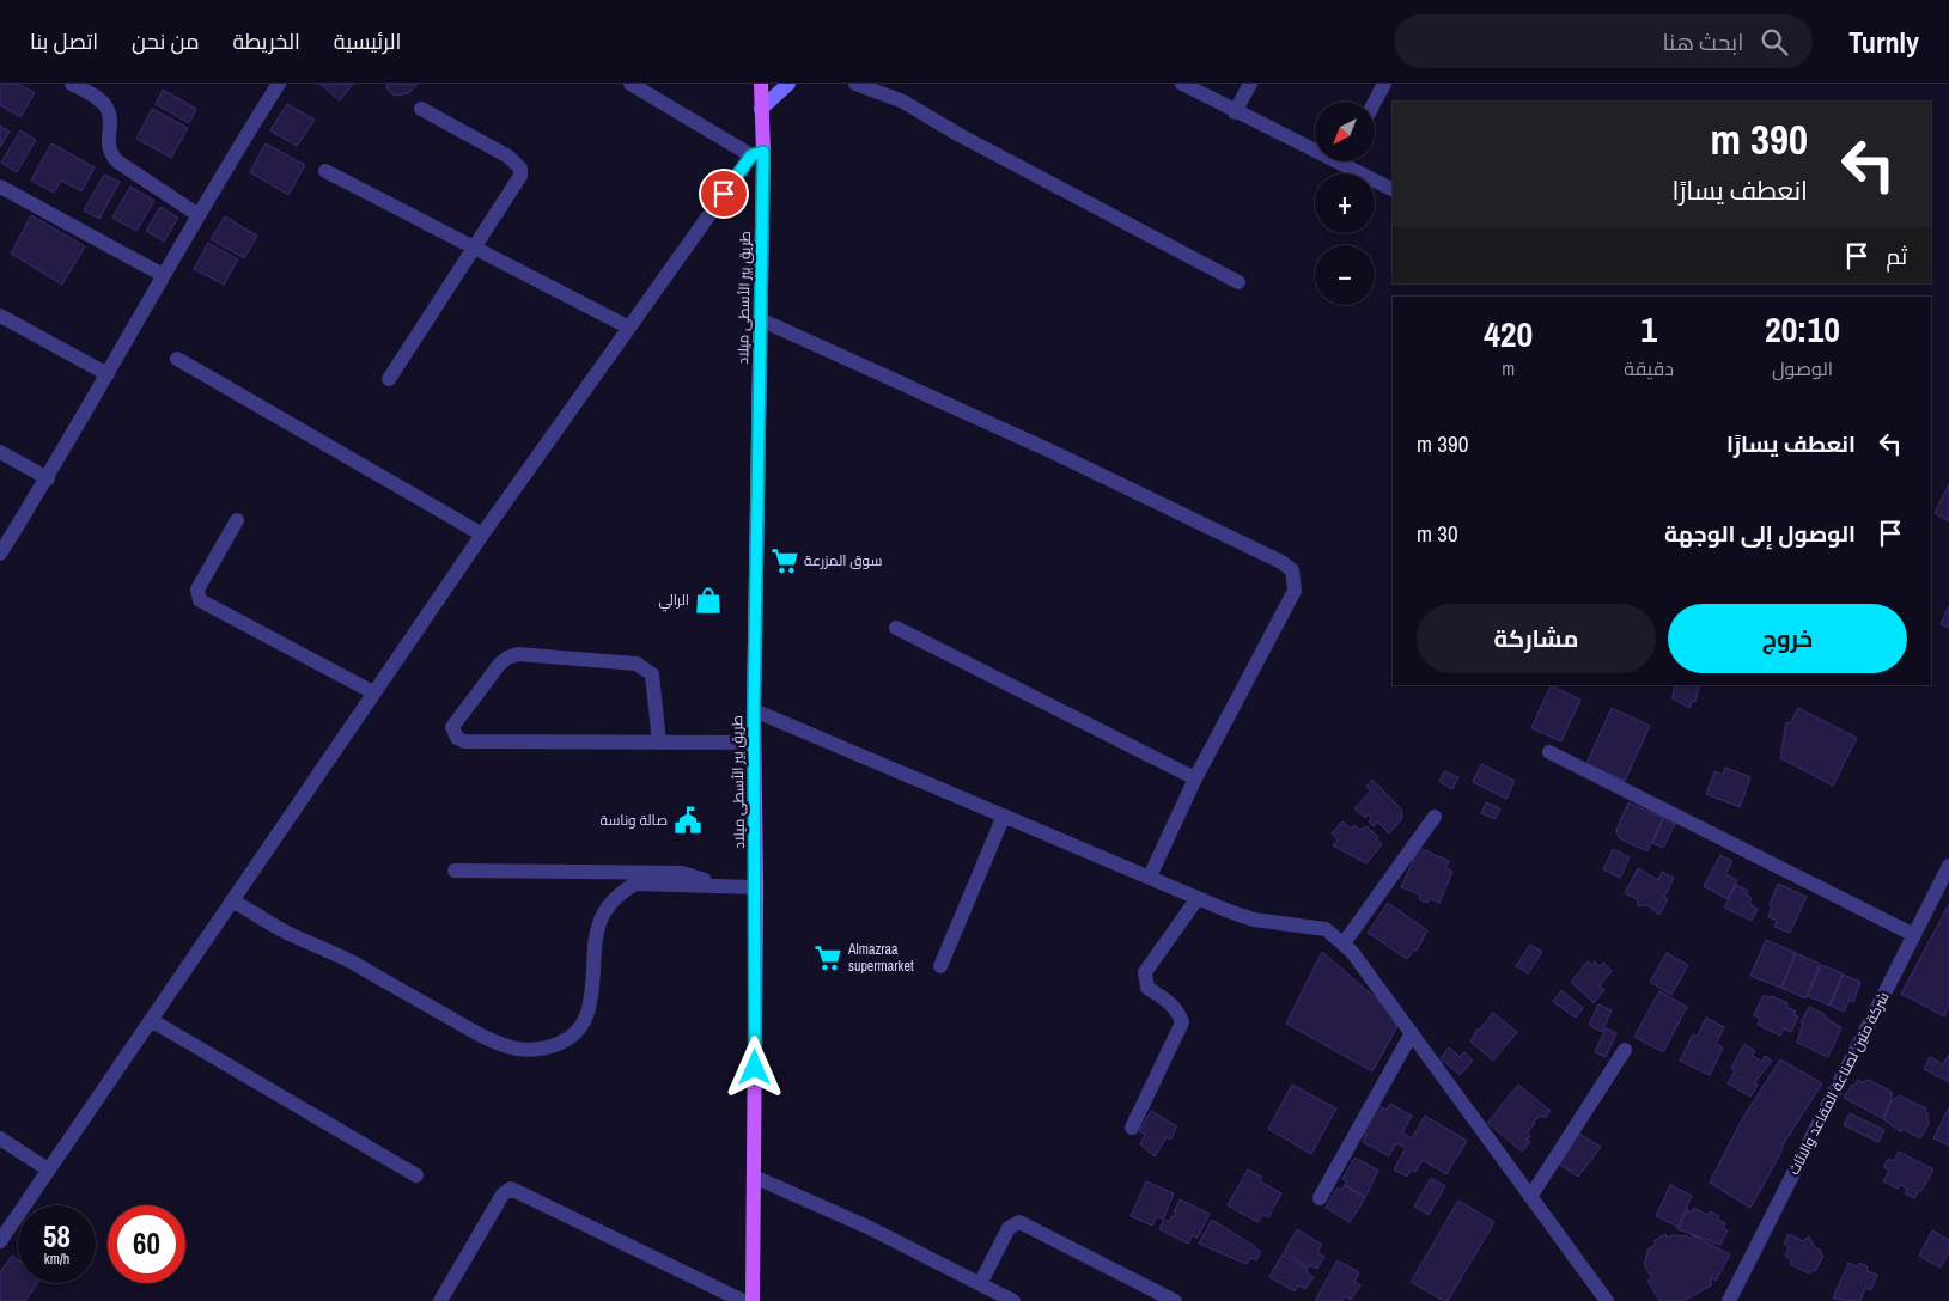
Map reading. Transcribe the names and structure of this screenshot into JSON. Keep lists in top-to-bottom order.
{
  "streets": {
    "main road": ["طريق بير الأسطى ميلاد"],
    "street": ["شركة متين لصناعة المقاعد والاثاث"]
  },
  "places": {
    "supermarket": ["سوق المزرعة", "Almazraa supermarket"],
    "shop": ["الرالي"],
    "public building": ["صالة وناسة"]
  },
  "north": "bottom left",
  "page": {
    "header": "Turnly",
    "search": "ابحث هنا",
    "nav": [
      "الرئيسية",
      "الخريطة",
      "من نحن",
      "اتصل بنا"
    ],
    "map_buttons": ["+", "−"],
    "turn": ["390 m", "انعطف يسارًا"],
    "then": "ثم",
    "eta": [
      "20:10",
      "الوصول",
      "1",
      "دقيقة",
      "420",
      "m"
    ],
    "list": [
      {
        "name": "انعطف يسارًا",
        "value": "390 m"
      },
      {
        "name": "الوصول إلى الوجهة",
        "value": "30 m"
      }
    ],
    "buttons": ["خروج", "مشاركة"],
    "speed": "58 km/h",
    "limit": "60"
  }
}
